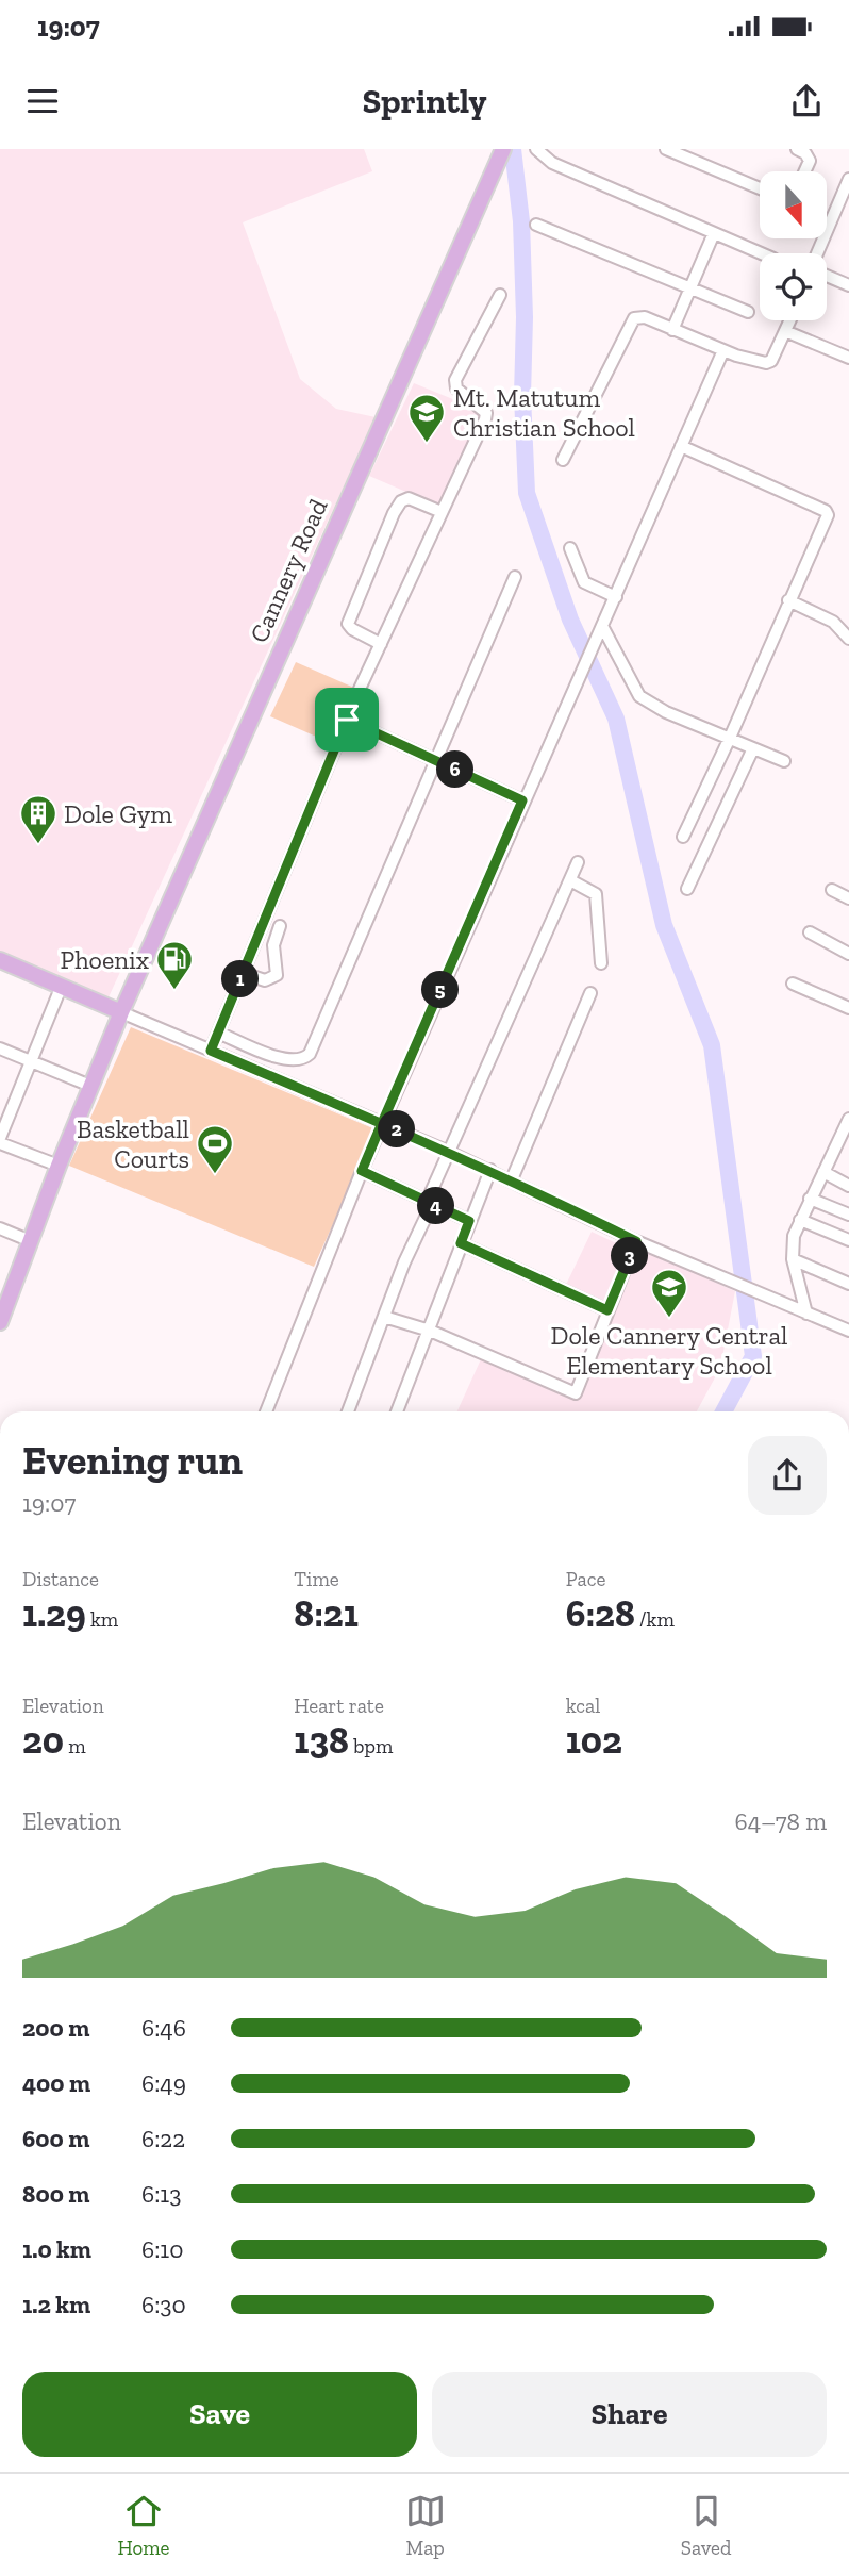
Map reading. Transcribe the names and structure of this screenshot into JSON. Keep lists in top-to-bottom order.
{
  "streets": {
    "main road": ["Cannery Road"]
  },
  "places": {
    "school or university": ["Mt. Matutum Christian School", "Dole Cannery Central Elementary School"],
    "building": ["Dole Gym"],
    "fuel station": ["Phoenix"],
    "sports": ["Basketball Courts"]
  },
  "north": "bottom",
  "page": {
    "status": "19:07",
    "header": "Sprintly",
    "pins": [
      "6",
      "1",
      "5",
      "2",
      "4",
      "3"
    ],
    "heading": ["Evening run", "19:07"],
    "stats": [
      ["Distance", "1.29 km"],
      ["Time", "8:21"],
      ["Pace", "6:28 /km"],
      ["Elevation", "20 m"],
      ["Heart rate", "138 bpm"],
      ["kcal", "102"]
    ],
    "chart": ["Elevation", "64–78 m"],
    "list": [
      {
        "name": "200 m",
        "note": "6:46"
      },
      {
        "name": "400 m",
        "note": "6:49"
      },
      {
        "name": "600 m",
        "note": "6:22"
      },
      {
        "name": "800 m",
        "note": "6:13"
      },
      {
        "name": "1.0 km",
        "note": "6:10"
      },
      {
        "name": "1.2 km",
        "note": "6:30"
      }
    ],
    "buttons": ["Save", "Share"],
    "tabs": ["Home", "Map", "Saved"]
  }
}
